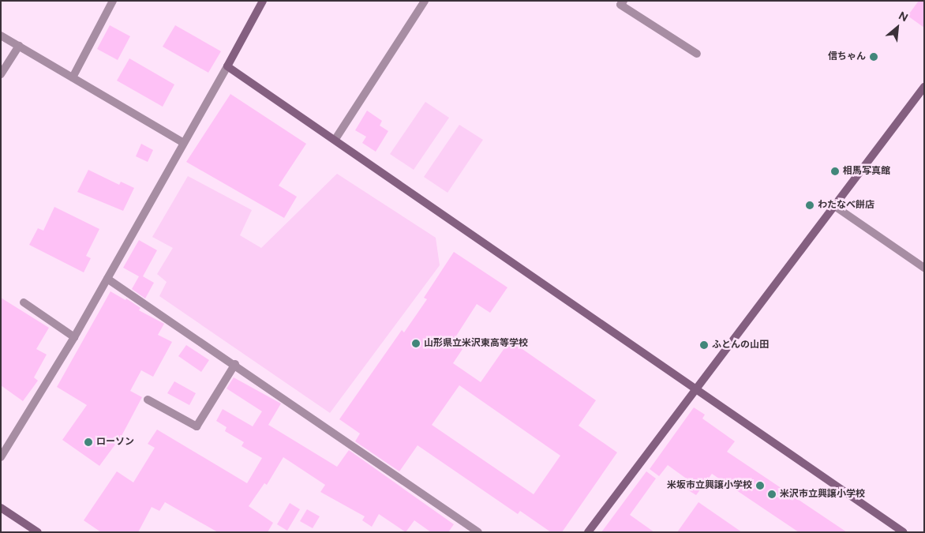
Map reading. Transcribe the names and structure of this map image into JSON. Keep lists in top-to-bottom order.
{
  "places": [
    "信ちゃん",
    "相馬写真館",
    "わたなべ餅店",
    "山形県立米沢東高等学校",
    "ふとんの山田",
    "ローソン",
    "米坂市立興譲小学校",
    "米沢市立興譲小学校"
  ],
  "north": "top right"
}
